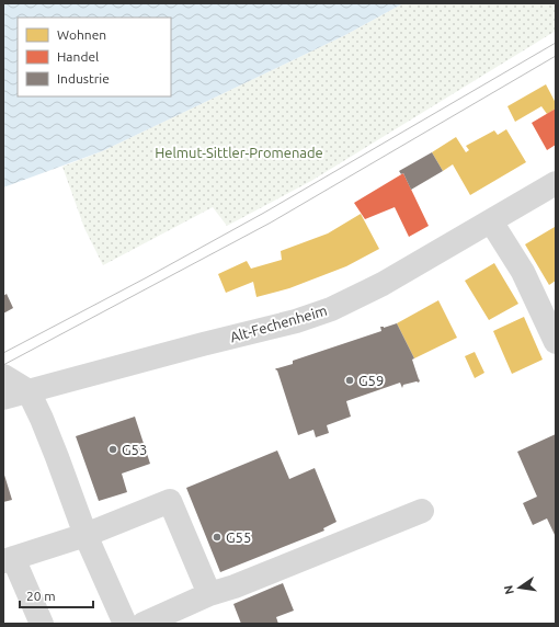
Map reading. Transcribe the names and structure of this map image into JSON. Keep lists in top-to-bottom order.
{
  "streets": {
    "street": ["Alt-Fechenheim"]
  },
  "parks": ["Helmut-Sittler-Promenade"],
  "places": ["G59", "G53", "G55"],
  "legend": ["Wohnen", "Handel", "Industrie"],
  "scale_bar": "20 m",
  "north": "left"
}
